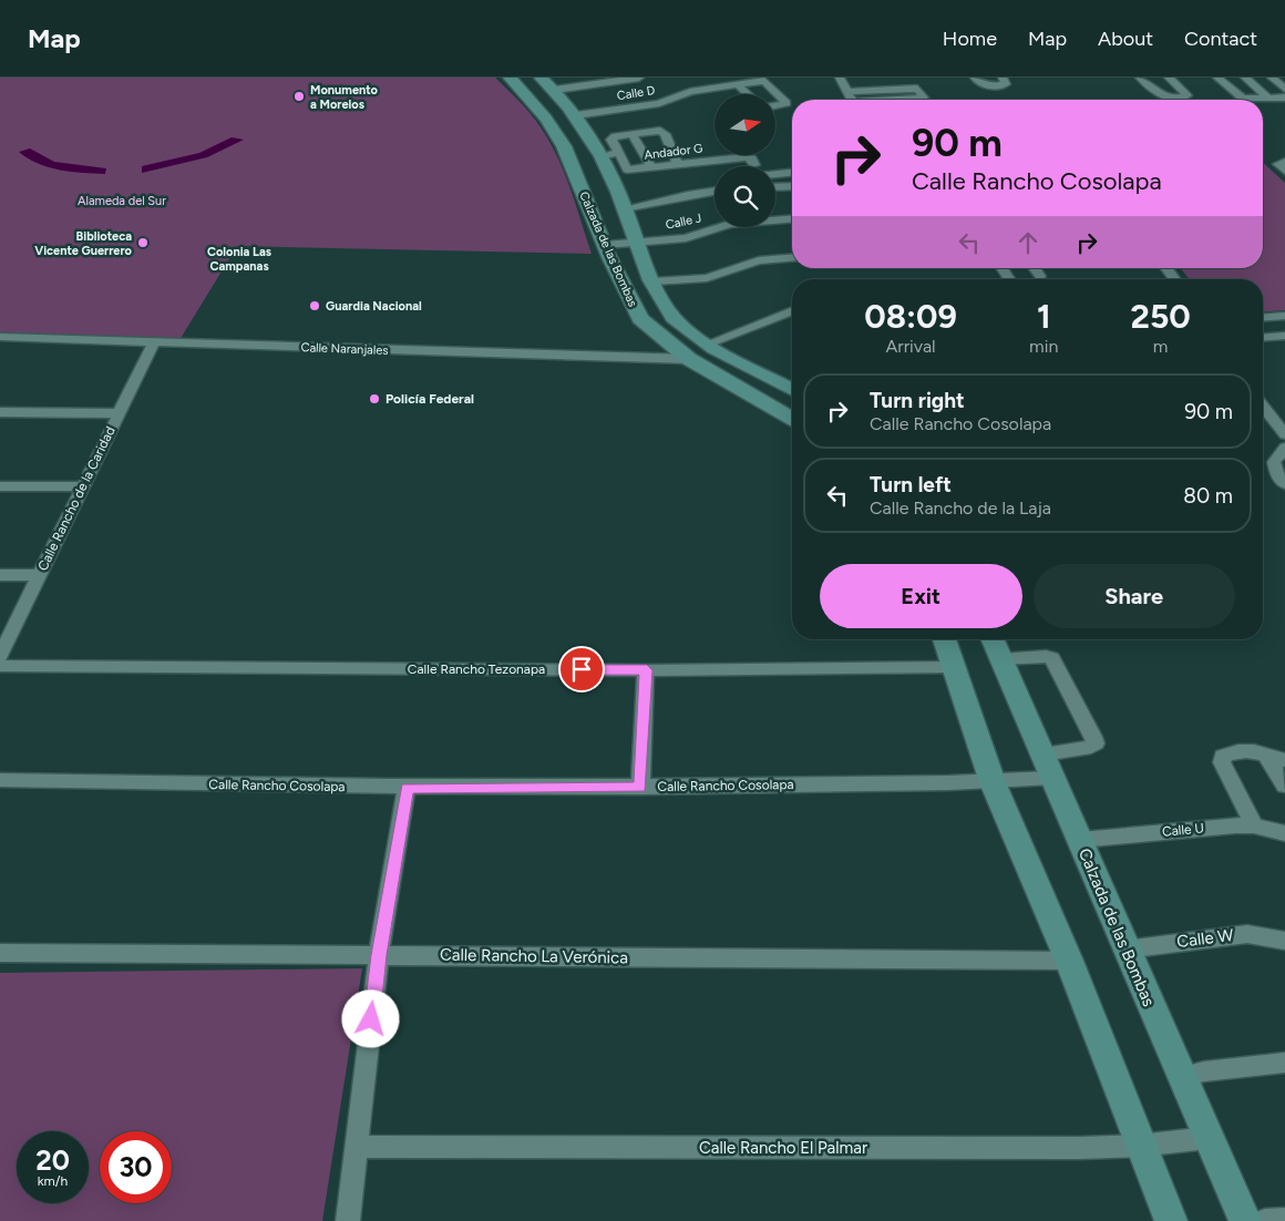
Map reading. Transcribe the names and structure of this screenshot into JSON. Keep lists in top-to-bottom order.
{
  "streets": {
    "main road": ["Calzada de las Bombas"],
    "street": [
      "Calle D",
      "Andador G",
      "Calle J",
      "Calle Naranjales",
      "Calle Rancho de la Caridad",
      "Calle Rancho Tezonapa",
      "Calle Rancho Cosolapa",
      "Calle U",
      "Calle W",
      "Calle Rancho La Verónica",
      "Calle Rancho El Palmar"
    ]
  },
  "crossings": [
    ["Calle D", "Calzada de las Bombas"],
    ["Calle J", "Calzada de las Bombas"],
    ["Calzada de las Bombas", "Calle Naranjales"],
    ["Calzada de las Bombas", "Calle Rancho Cosolapa"],
    ["Calzada de las Bombas", "Calle U"],
    ["Calzada de las Bombas", "Calle W"],
    ["Calzada de las Bombas", "Calle Rancho El Palmar"],
    ["Calle Naranjales", "Calle Rancho de la Caridad"]
  ],
  "districts": ["Colonia Las Campanas"],
  "parks": ["Alameda del Sur"],
  "places": [
    "Monumento a Morelos",
    "Biblioteca Vicente Guerrero",
    "Guardia Nacional",
    "Policía Federal"
  ],
  "north": "right",
  "page": {
    "header": "Map",
    "nav": [
      "Home",
      "Map",
      "About",
      "Contact"
    ],
    "turn": ["90 m", "Calle Rancho Cosolapa"],
    "eta": [
      "08:09",
      "Arrival",
      "1",
      "min",
      "250",
      "m"
    ],
    "list": [
      {
        "name": "Turn right",
        "note": "Calle Rancho Cosolapa",
        "value": "90 m"
      },
      {
        "name": "Turn left",
        "note": "Calle Rancho de la Laja",
        "value": "80 m"
      }
    ],
    "buttons": ["Exit", "Share"],
    "speed": "20 km/h",
    "limit": "30"
  }
}
